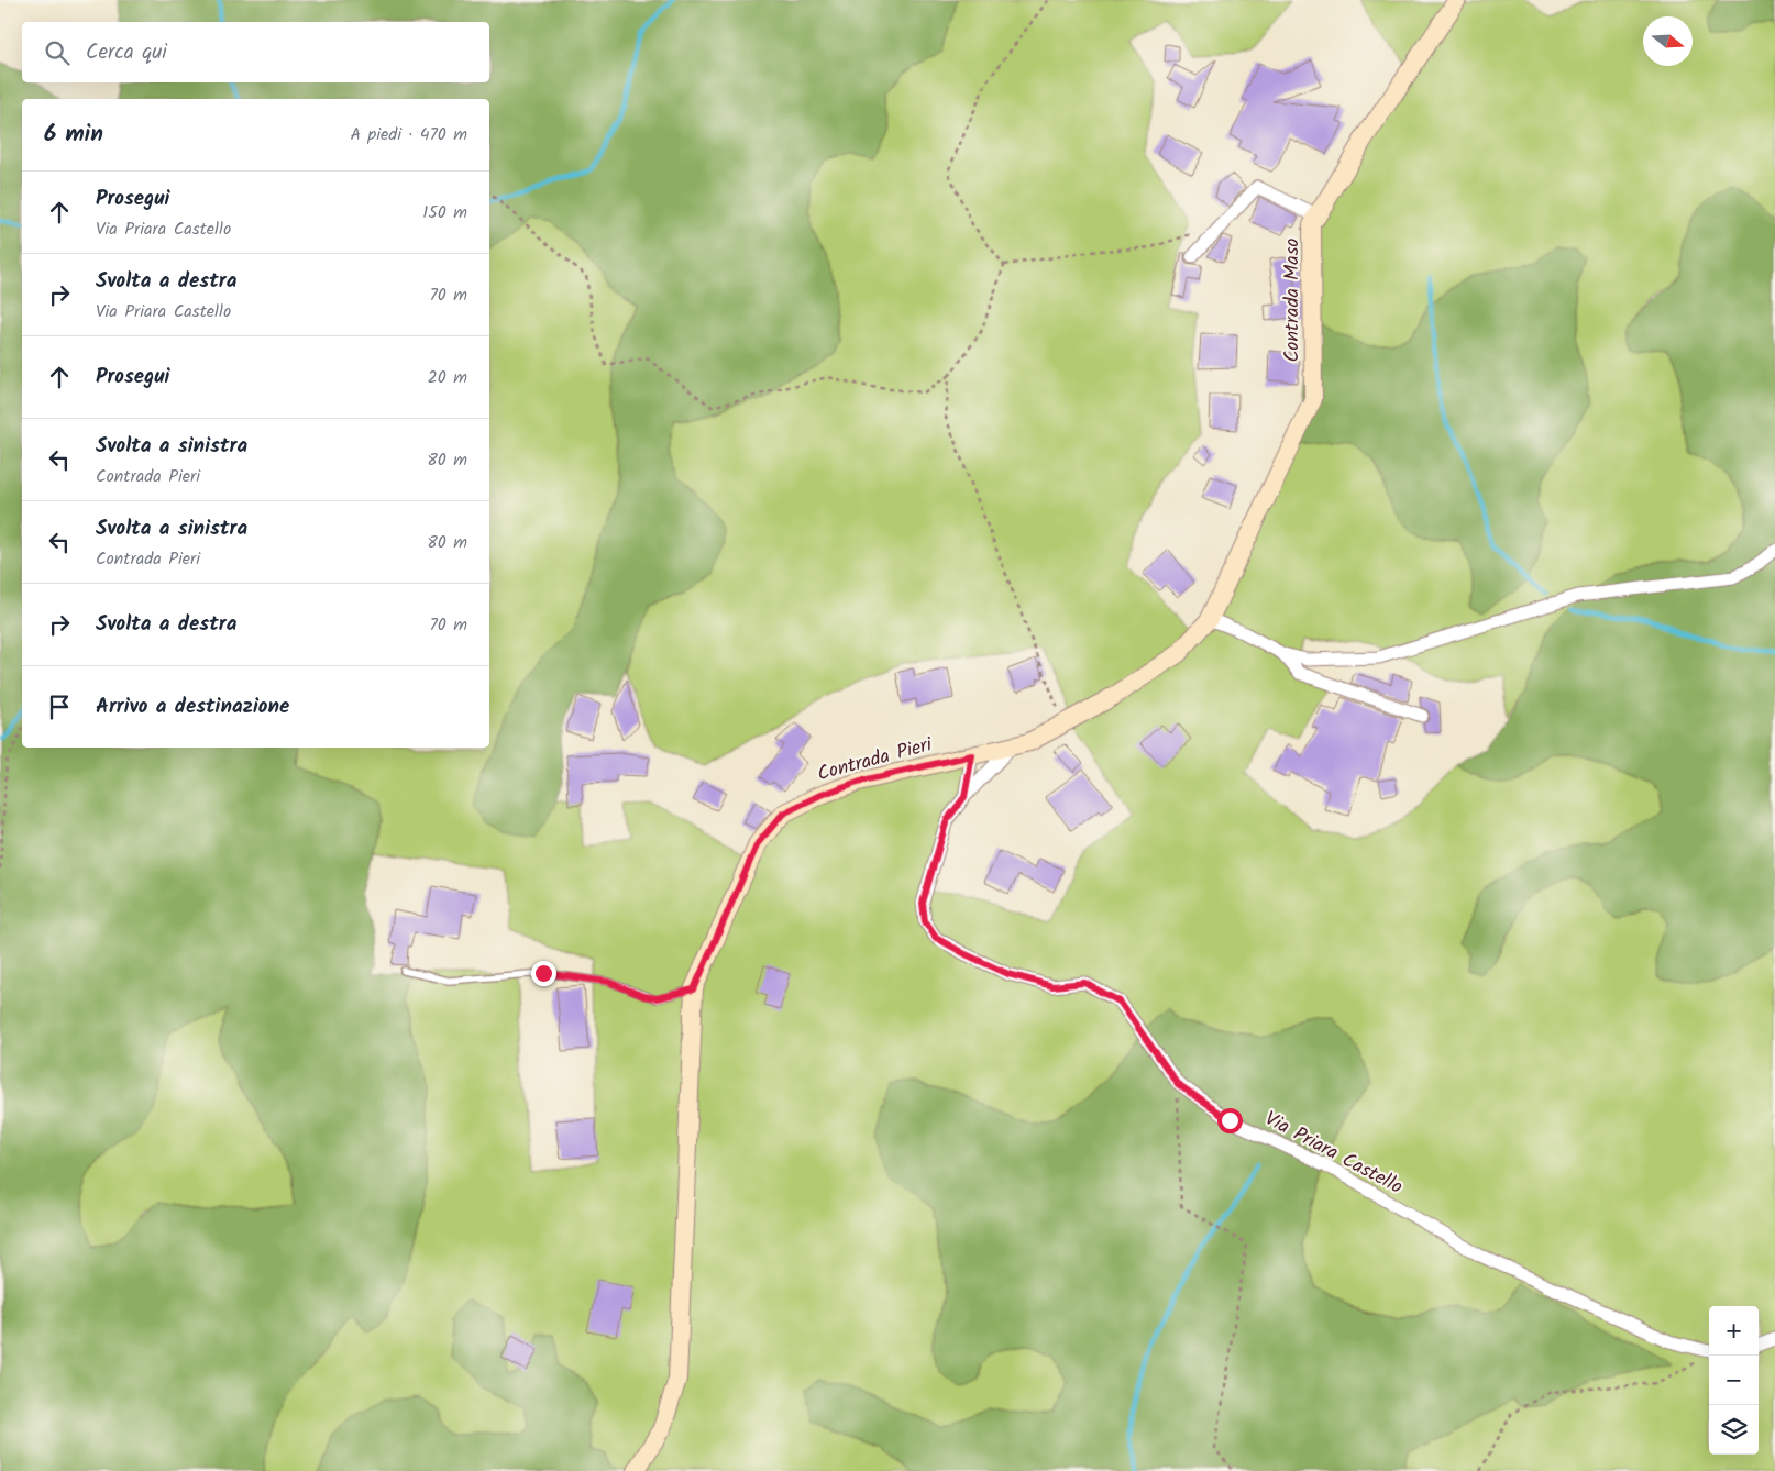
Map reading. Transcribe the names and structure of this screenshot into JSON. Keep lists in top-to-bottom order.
{
  "streets": {
    "street": ["Contrada Maso", "Contrada Pieri", "Via Priara Castello"]
  },
  "crossings": [
    ["Contrada Maso", "Contrada Pieri"],
    ["Contrada Pieri", "Via Priara Castello"]
  ],
  "north": "right",
  "page": {
    "search": "Cerca qui",
    "heading": ["6 min", "A piedi · 470 m"],
    "list": [
      ["Prosegui", "Via Priara Castello", "150 m"],
      ["Svolta a destra", "Via Priara Castello", "70 m"],
      ["Prosegui", "20 m"],
      ["Svolta a sinistra", "Contrada Pieri", "80 m"],
      ["Svolta a sinistra", "Contrada Pieri", "80 m"],
      ["Svolta a destra", "70 m"],
      "Arrivo a destinazione"
    ],
    "map_buttons": ["+", "−"]
  }
}
